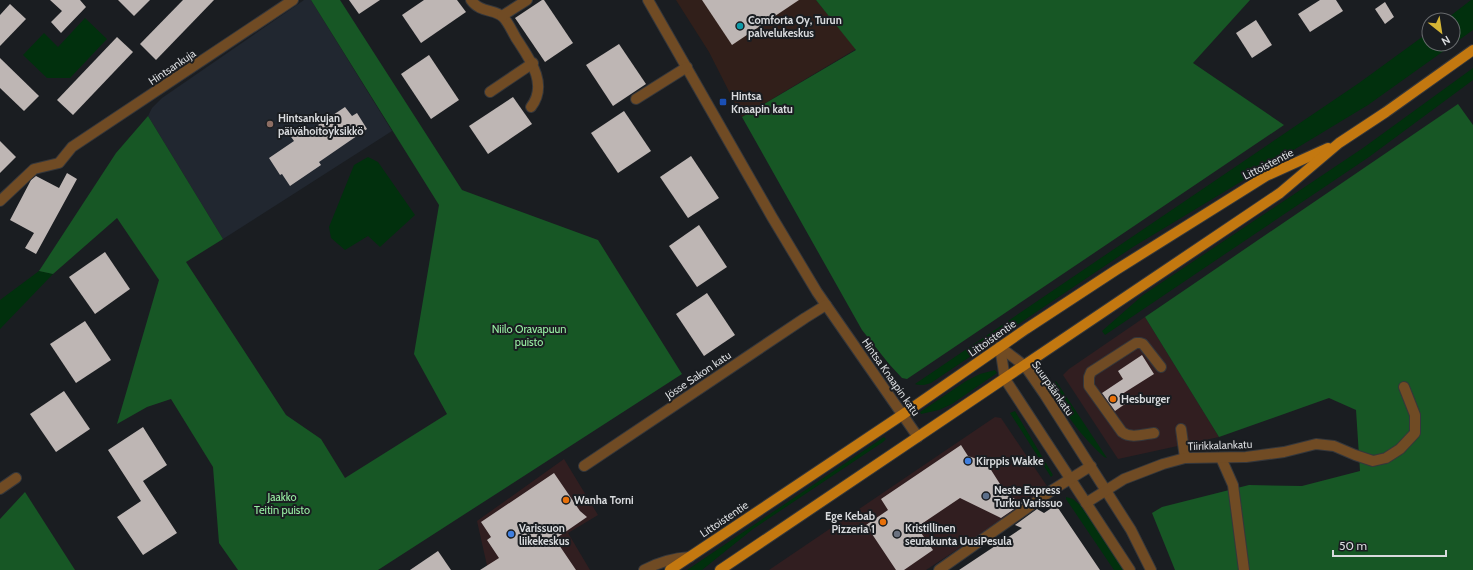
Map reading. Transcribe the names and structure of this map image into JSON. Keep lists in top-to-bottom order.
{
  "streets": {
    "main road": ["Littoistentie"],
    "street": [
      "Hintsankuja",
      "Jösse Sakon katu",
      "Hintsa Knaapin katu",
      "Suurpäänkatu",
      "Tiirikkalankatu"
    ]
  },
  "crossings": [
    ["Littoistentie", "Hintsa Knaapin katu"],
    ["Littoistentie", "Suurpäänkatu"],
    ["Jösse Sakon katu", "Hintsa Knaapin katu"],
    ["Suurpäänkatu", "Tiirikkalankatu"]
  ],
  "parks": ["Niilo Oravapuun puisto", "Jaakko Teitin puisto"],
  "places": {
    "other": [
      "Comforta Oy, Turun palvelukeskus",
      "Hintsankujan päivähoitoyksikkö",
      "Hesburger",
      "Kirppis Wakke",
      "Neste Express Turku Varissuo",
      "Wanha Torni",
      "Ege Kebab Pizzeria 1",
      "Varissuon liikekeskus",
      "Kristillinen seurakunta UusiPesula"
    ],
    "transit": ["Hintsa Knaapin katu"]
  },
  "scale_bar": "50 m",
  "north": "bottom right"
}
